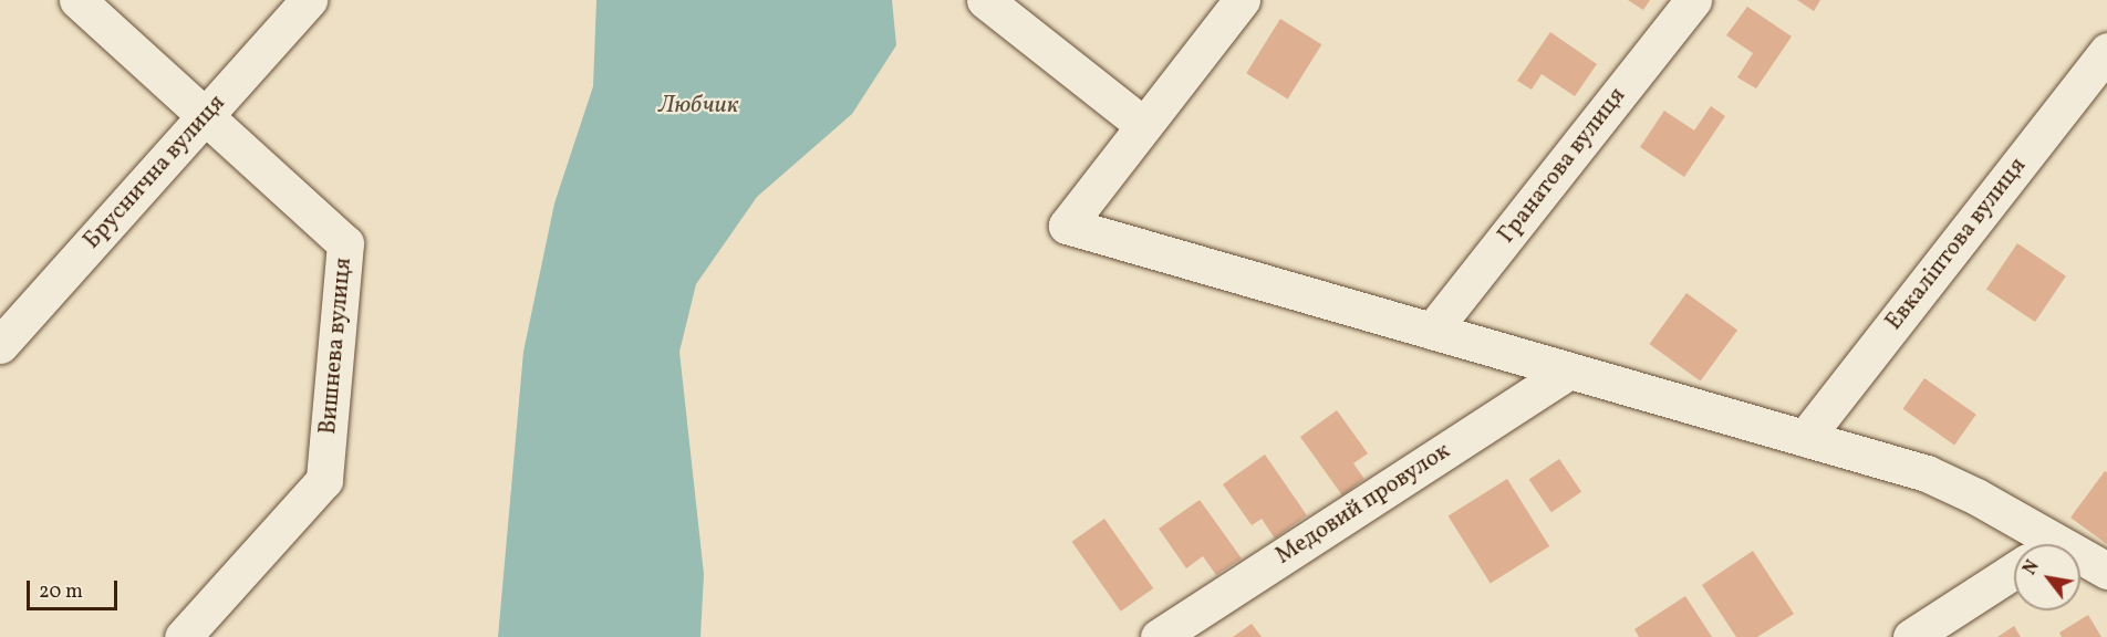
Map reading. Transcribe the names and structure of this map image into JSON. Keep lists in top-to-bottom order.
{
  "streets": {
    "street": [
      "Гранатова вулиця",
      "Бруснична вулиця",
      "Евкаліптова вулиця",
      "Вишнева вулиця",
      "Медовий провулок"
    ]
  },
  "crossings": [
    ["Бруснична вулиця", "Вишнева вулиця"]
  ],
  "water": ["Любчик"],
  "scale_bar": "20 m",
  "north": "top left"
}
